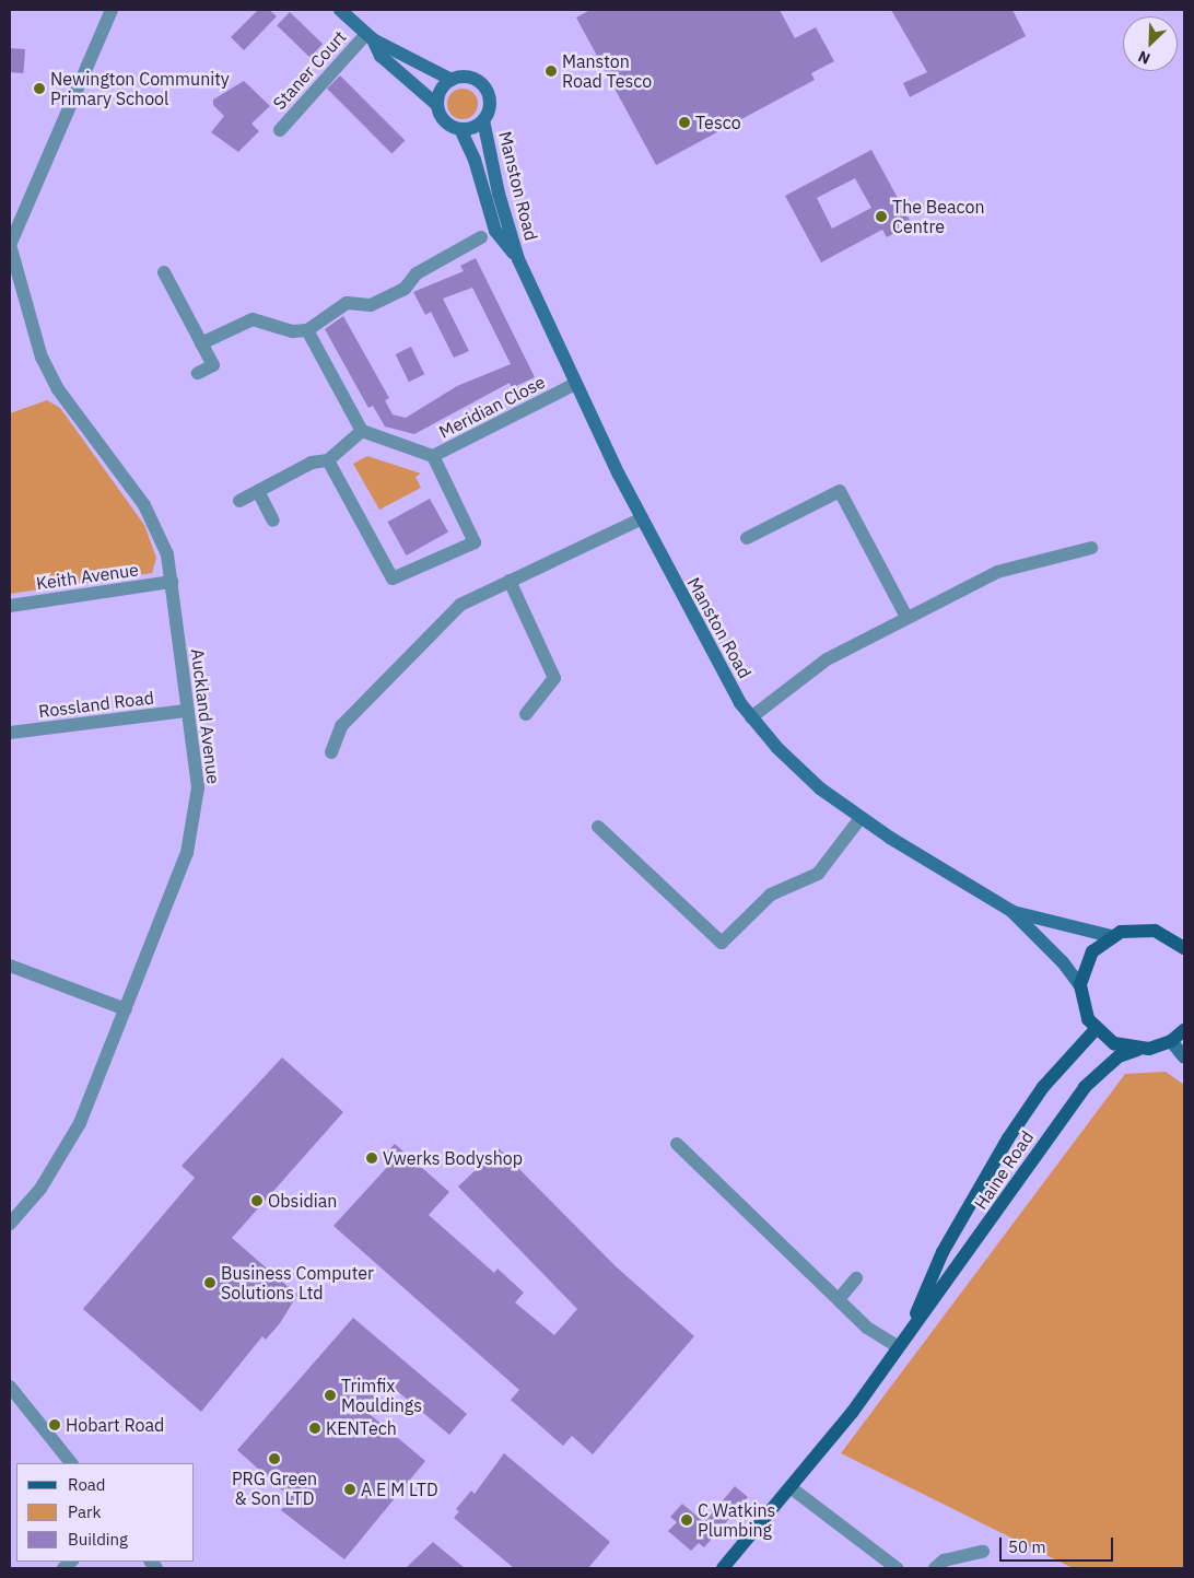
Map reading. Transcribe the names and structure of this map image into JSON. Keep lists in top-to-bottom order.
{
  "streets": {
    "main road": ["Manston Road", "Haine Road"],
    "street": [
      "Staner Court",
      "Meridian Close",
      "Keith Avenue",
      "Rossland Road",
      "Auckland Avenue"
    ]
  },
  "crossings": [
    ["Staner Court", "Manston Road"],
    ["Manston Road", "Meridian Close"],
    ["Keith Avenue", "Auckland Avenue"],
    ["Rossland Road", "Auckland Avenue"]
  ],
  "places": [
    "Manston Road Tesco",
    "Newington Community Primary School",
    "Tesco",
    "The Beacon Centre",
    "Vwerks Bodyshop",
    "Obsidian",
    "Business Computer Solutions Ltd",
    "Trimfix Mouldings",
    "Hobart Road",
    "KENTech",
    "PRG Green & Son LTD",
    "A E M LTD",
    "C Watkins Plumbing"
  ],
  "legend": ["Road", "Park", "Building"],
  "scale_bar": "50 m",
  "north": "bottom left"
}
